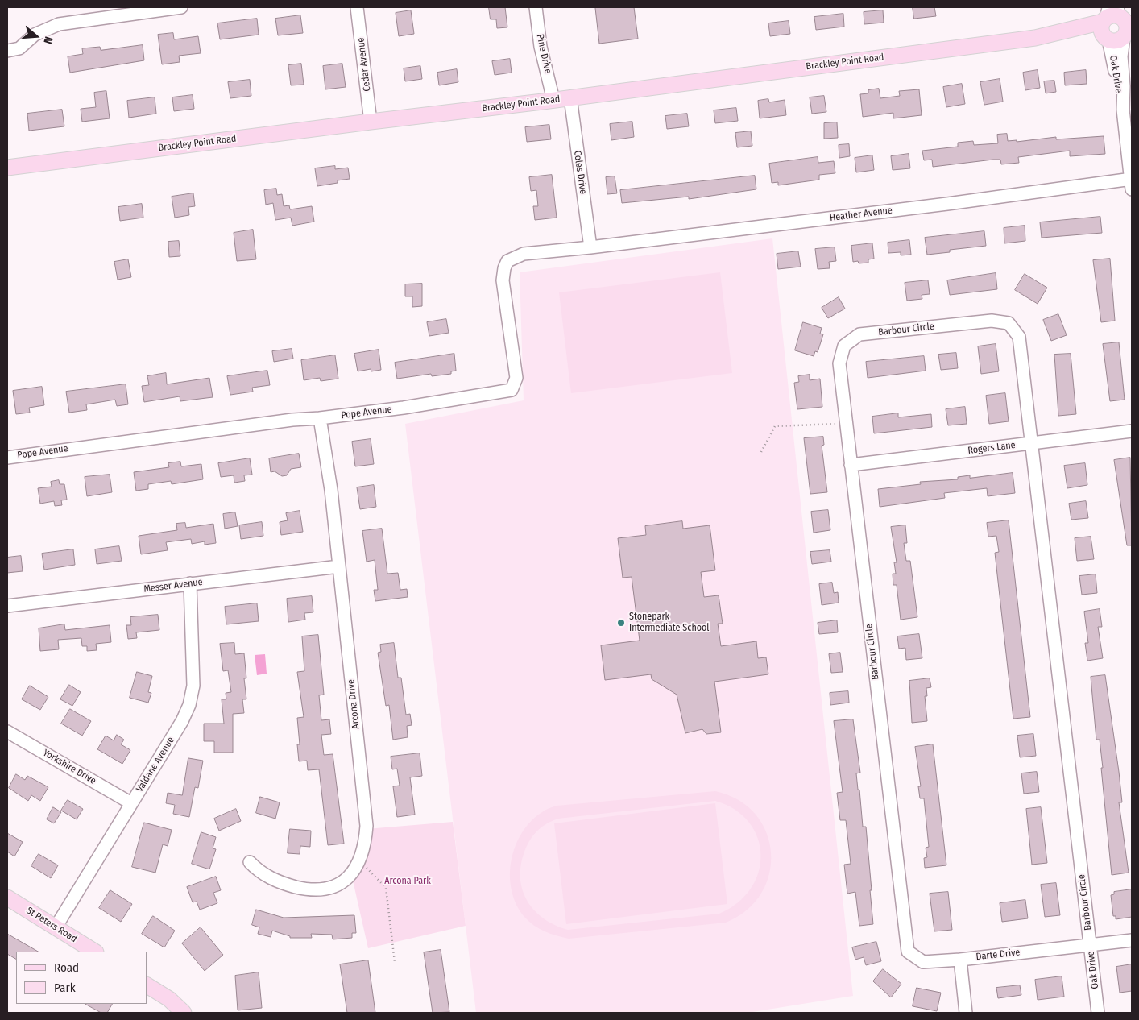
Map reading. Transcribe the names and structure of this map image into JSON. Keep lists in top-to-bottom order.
{
  "streets": {
    "main road": ["Brackley Point Road", "St Peters Road"],
    "street": [
      "Pine Drive",
      "Cedar Avenue",
      "Oak Drive",
      "Coles Drive",
      "Heather Avenue",
      "Barbour Circle",
      "Pope Avenue",
      "Rogers Lane",
      "Messer Avenue",
      "Arcona Drive",
      "Valdane Avenue",
      "Yorkshire Drive",
      "Darte Drive"
    ]
  },
  "crossings": [
    ["Pine Drive", "Brackley Point Road"],
    ["Brackley Point Road", "Cedar Avenue"],
    ["Brackley Point Road", "Oak Drive"],
    ["Brackley Point Road", "Coles Drive"],
    ["Oak Drive", "Heather Avenue"],
    ["Oak Drive", "Barbour Circle"],
    ["Oak Drive", "Darte Drive"],
    ["Coles Drive", "Heather Avenue"],
    ["Coles Drive", "Pope Avenue"],
    ["Heather Avenue", "Pope Avenue"],
    ["Barbour Circle", "Rogers Lane"],
    ["Barbour Circle", "Darte Drive"],
    ["Pope Avenue", "Arcona Drive"],
    ["Messer Avenue", "Arcona Drive"],
    ["Messer Avenue", "Valdane Avenue"],
    ["Valdane Avenue", "Yorkshire Drive"],
    ["Valdane Avenue", "St Peters Road"]
  ],
  "parks": ["Arcona Park"],
  "places": ["Stonepark Intermediate School"],
  "legend": ["Road", "Park"],
  "north": "right"
}
